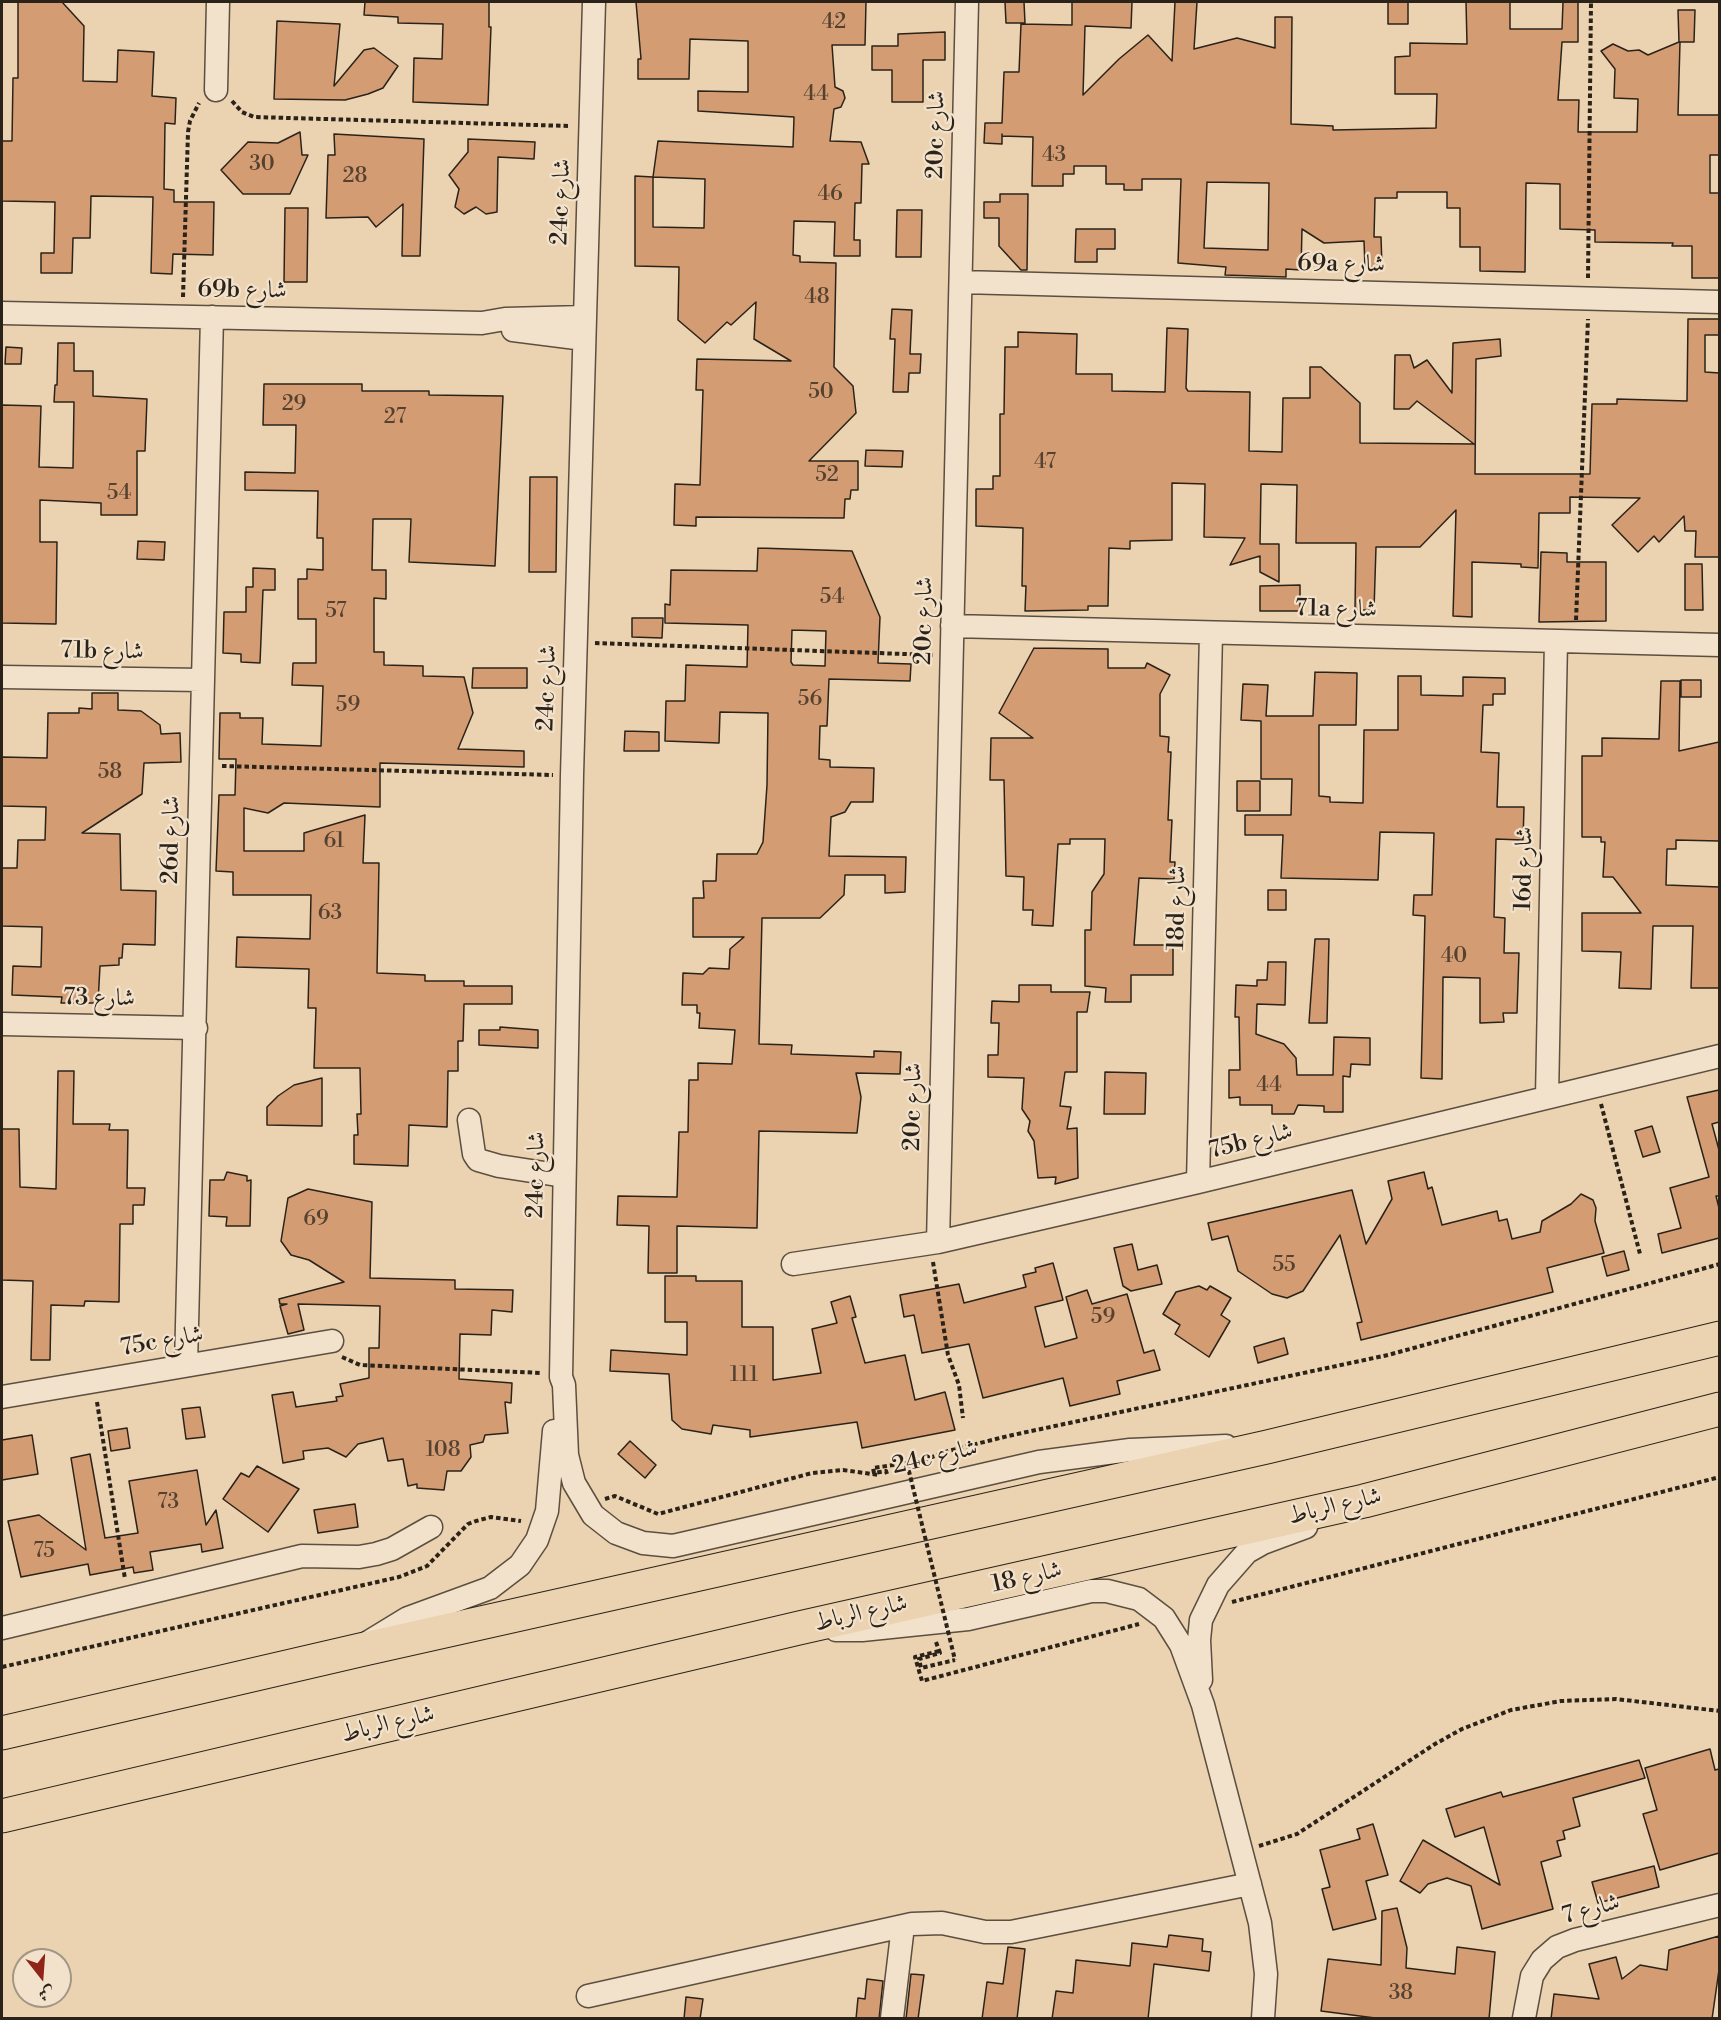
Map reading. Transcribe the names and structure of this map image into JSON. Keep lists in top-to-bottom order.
{
  "streets": {
    "highway": ["شارع الرباط"],
    "street": [
      "20c شارع",
      "24c شارع",
      "69a شارع",
      "69b شارع",
      "71a شارع",
      "71b شارع",
      "26d شارع",
      "16d شارع",
      "18d شارع",
      "شارع 73",
      "75b شارع",
      "75c شارع",
      "شارع 18",
      "شارع 7"
    ]
  },
  "crossings": [
    ["20c شارع", "69a شارع"],
    ["20c شارع", "71a شارع"],
    ["20c شارع", "75b شارع"],
    ["24c شارع", "69b شارع"],
    ["69b شارع", "26d شارع"],
    ["71a شارع", "16d شارع"],
    ["71a شارع", "18d شارع"],
    ["71b شارع", "26d شارع"],
    ["26d شارع", "شارع 73"],
    ["26d شارع", "75c شارع"],
    ["16d شارع", "75b شارع"],
    ["18d شارع", "75b شارع"],
    ["شارع الرباط", "شارع 18"]
  ],
  "house_numbers": [
    "42",
    "44",
    "43",
    "30",
    "28",
    "46",
    "48",
    "50",
    "29",
    "27",
    "47",
    "52",
    "54",
    "54",
    "57",
    "56",
    "59",
    "58",
    "61",
    "63",
    "40",
    "44",
    "69",
    "55",
    "59",
    "111",
    "108",
    "73",
    "75",
    "38"
  ],
  "north": "bottom"
}
